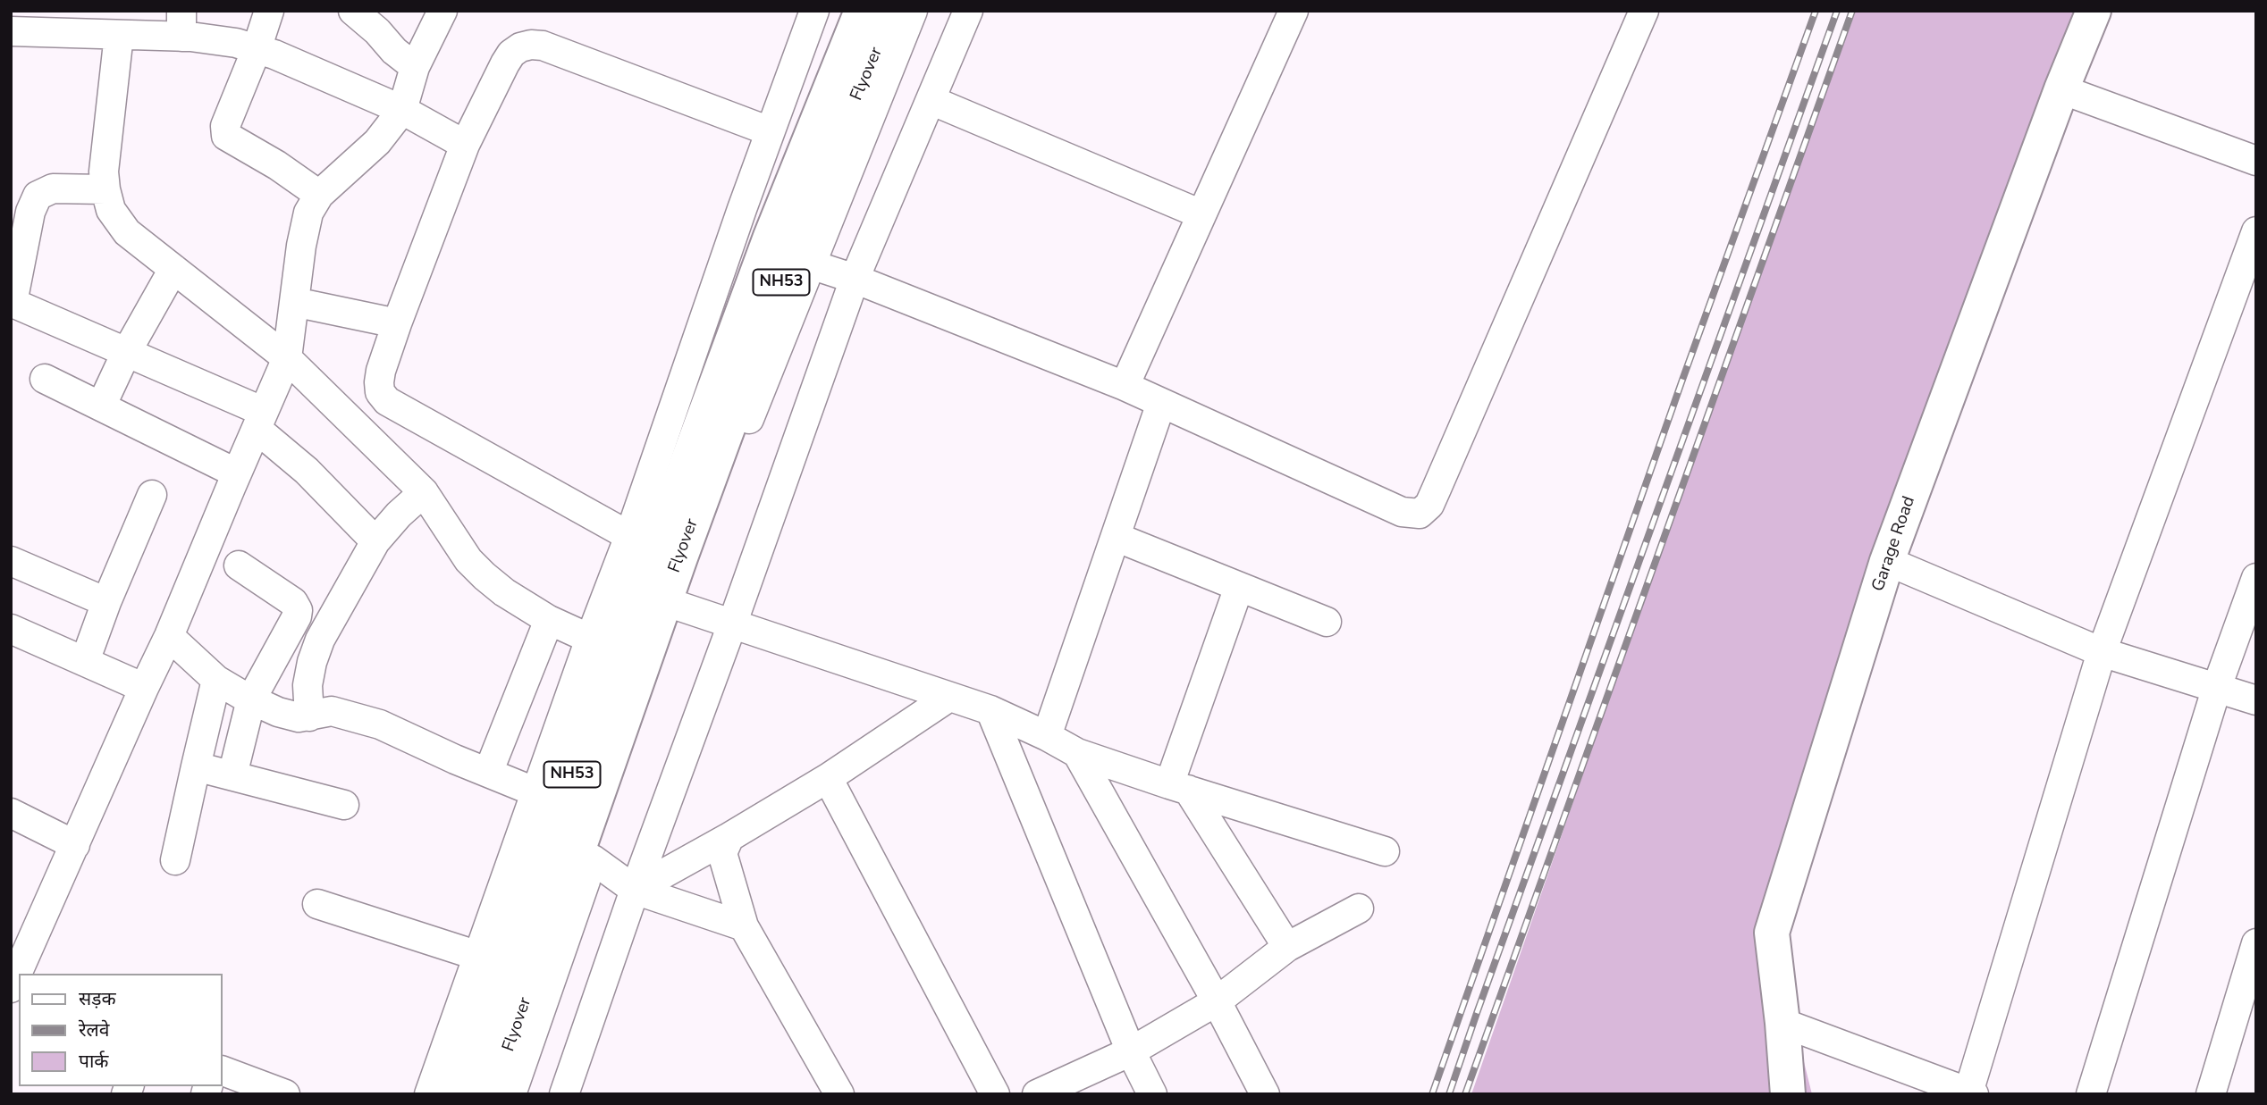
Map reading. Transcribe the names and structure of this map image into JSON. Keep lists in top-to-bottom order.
{
  "streets": {
    "main road": ["Flyover", "NH53", "Garage Road"]
  },
  "legend": ["सड़क", "रेलवे", "पार्क"]
}
